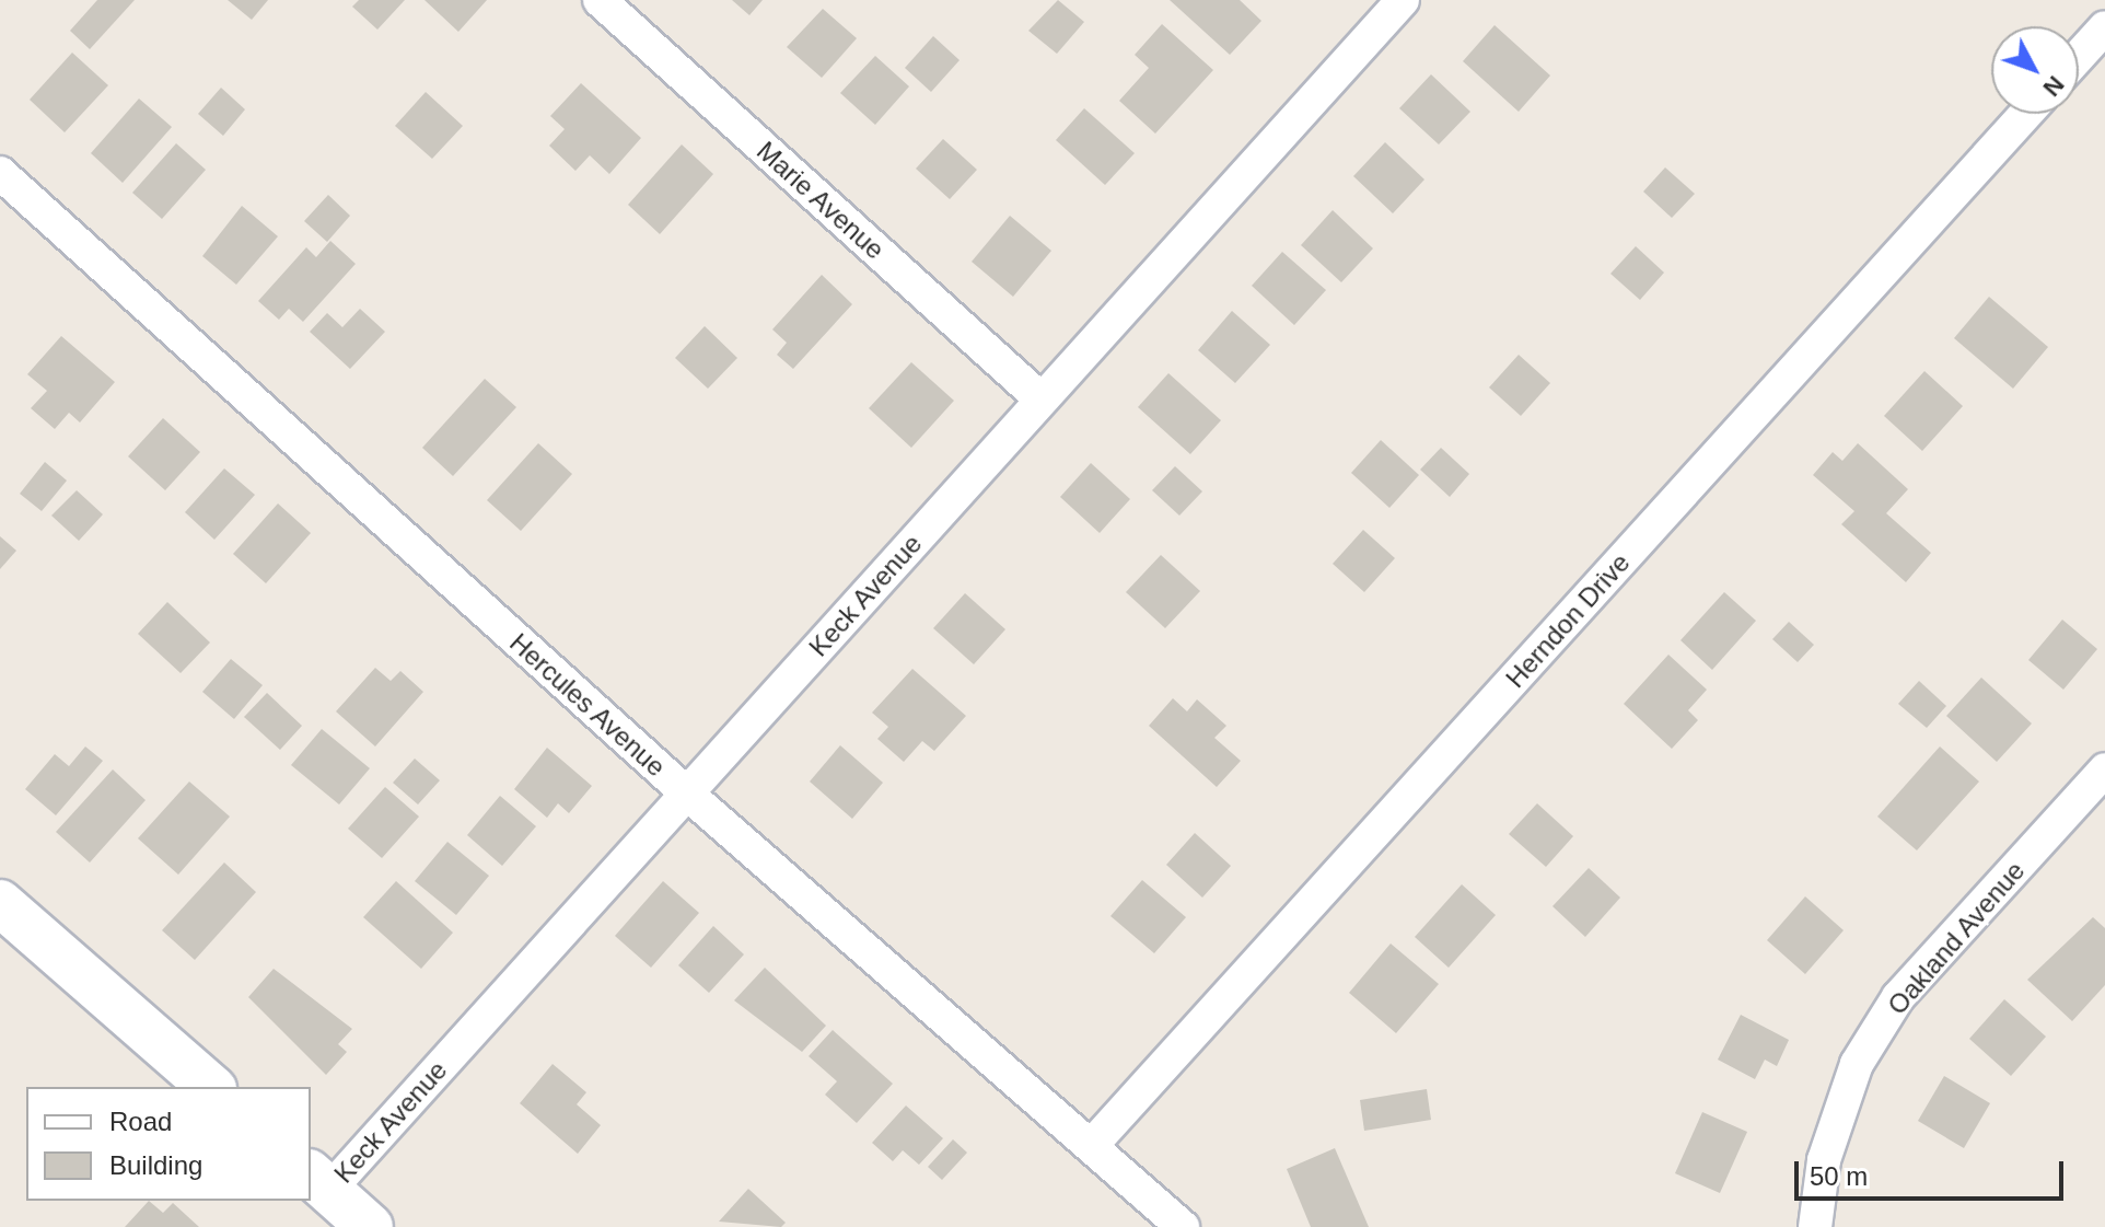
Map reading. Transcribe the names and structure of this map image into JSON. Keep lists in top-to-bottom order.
{
  "streets": {
    "street": [
      "Marie Avenue",
      "Keck Avenue",
      "Herndon Drive",
      "Hercules Avenue",
      "Oakland Avenue"
    ]
  },
  "crossings": [
    ["Marie Avenue", "Keck Avenue"],
    ["Keck Avenue", "Hercules Avenue"],
    ["Herndon Drive", "Hercules Avenue"]
  ],
  "legend": ["Road", "Building"],
  "scale_bar": "50 m",
  "north": "bottom right"
}
